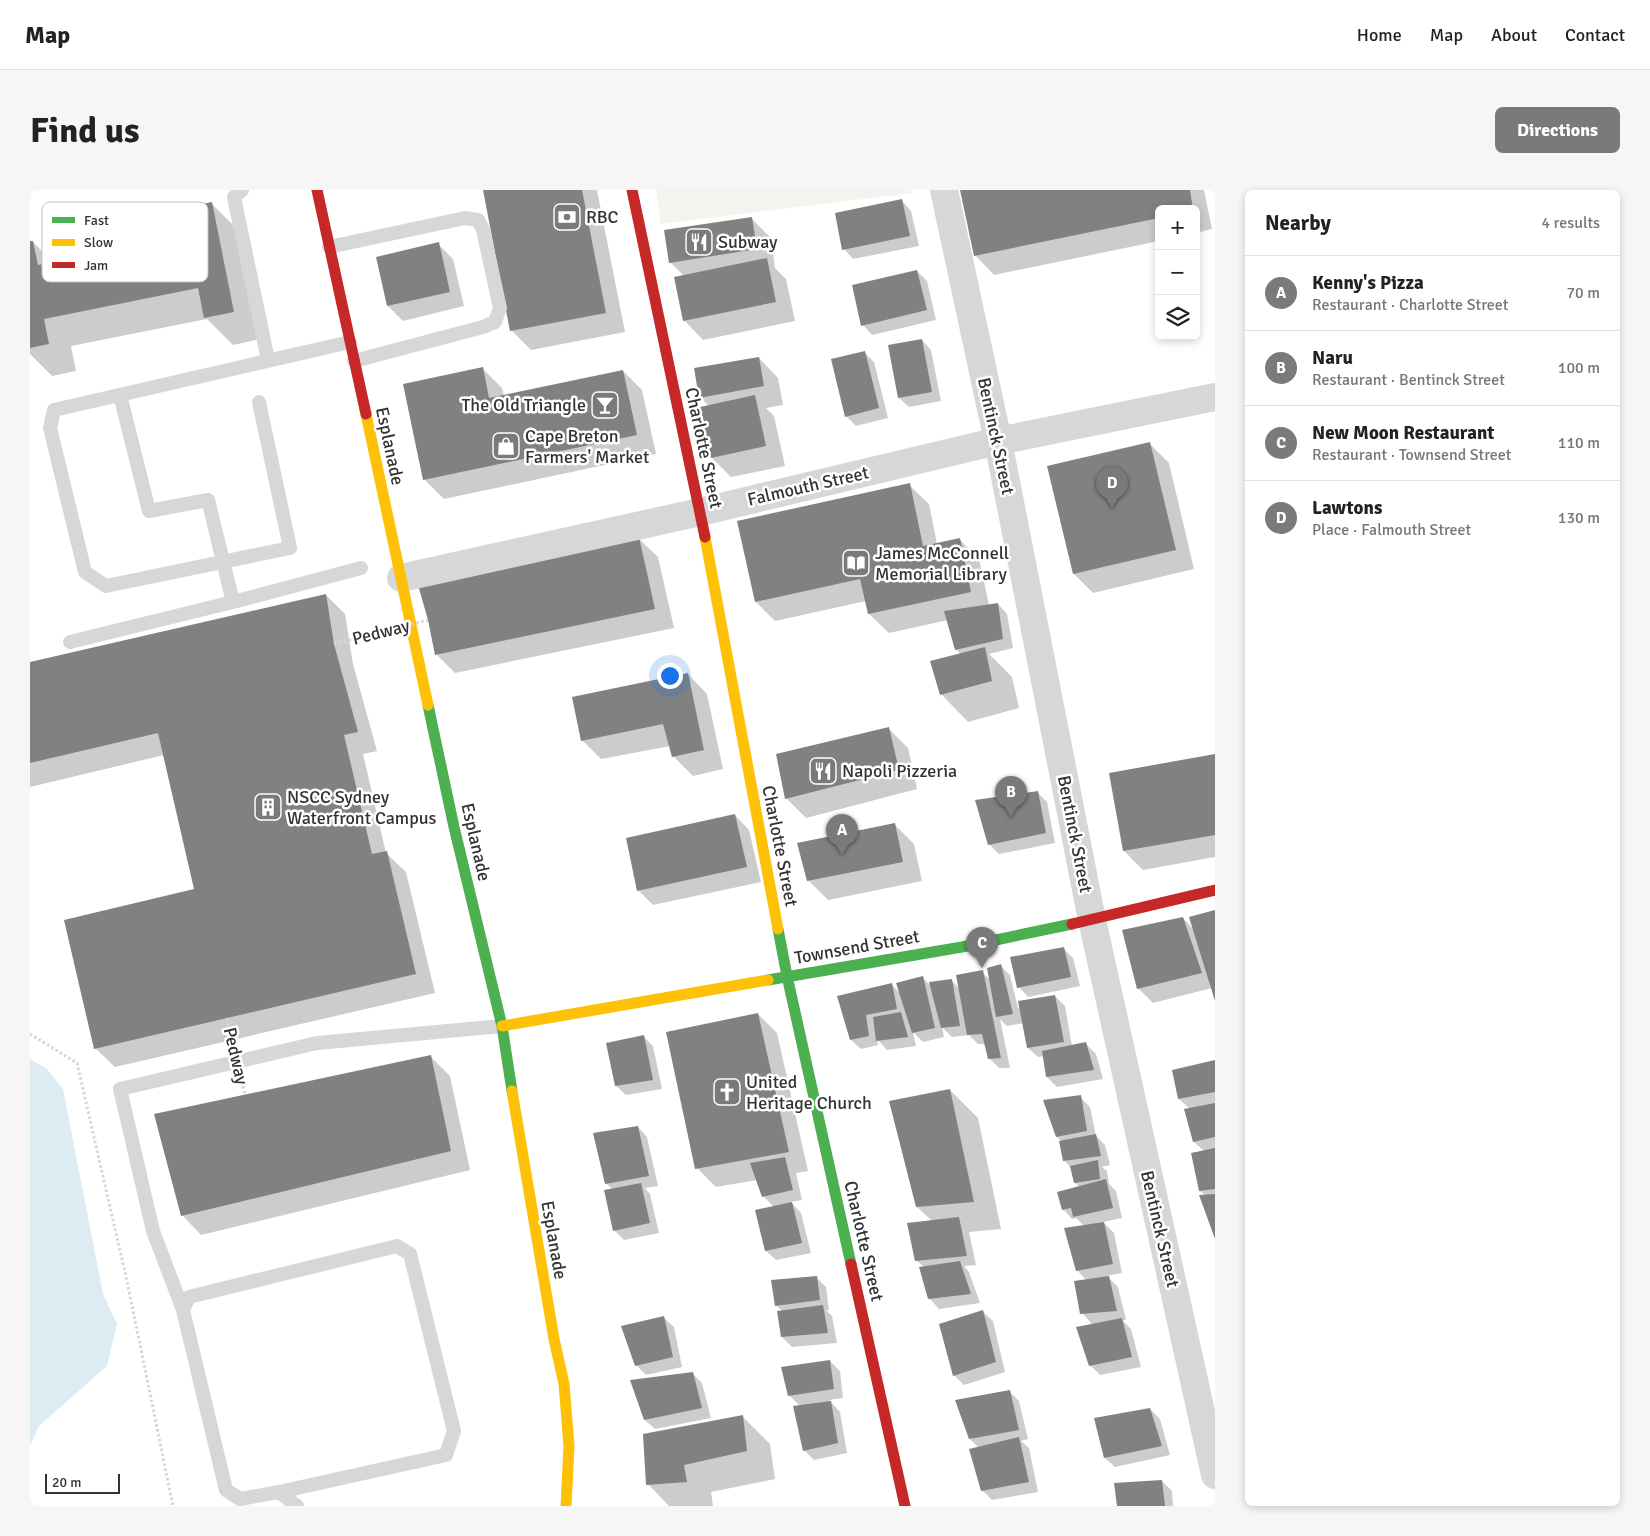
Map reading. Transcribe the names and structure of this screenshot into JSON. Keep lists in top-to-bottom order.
{
  "streets": {
    "main road": ["Esplanade", "Charlotte Street", "Townsend Street"],
    "street": ["Bentinck Street", "Falmouth Street"],
    "path": ["Pedway"]
  },
  "crossings": [
    ["Bentinck Street", "Falmouth Street"],
    ["Bentinck Street", "Townsend Street"],
    ["Esplanade", "Falmouth Street"],
    ["Esplanade", "Townsend Street"],
    ["Charlotte Street", "Falmouth Street"],
    ["Charlotte Street", "Townsend Street"]
  ],
  "places": {
    "bank": ["RBC"],
    "restaurant": ["Subway", "Napoli Pizzeria"],
    "bar": ["The Old Triangle"],
    "shop": ["Cape Breton Farmers' Market"],
    "library": ["James McConnell Memorial Library"],
    "building": ["NSCC Sydney Waterfront Campus"],
    "church": ["United Heritage Church"]
  },
  "legend": ["Fast", "Slow", "Jam"],
  "scale_bar": "20 m",
  "page": {
    "header": "Map",
    "nav": [
      "Home",
      "Map",
      "About",
      "Contact"
    ],
    "buttons": "Directions",
    "title": "Find us",
    "heading": ["Nearby", "4 results"],
    "map_buttons": ["+", "−"],
    "list": [
      {
        "mark": "A",
        "name": "Kenny's Pizza",
        "note": "Restaurant · Charlotte Street",
        "value": "70 m"
      },
      {
        "mark": "B",
        "name": "Naru",
        "note": "Restaurant · Bentinck Street",
        "value": "100 m"
      },
      {
        "mark": "C",
        "name": "New Moon Restaurant",
        "note": "Restaurant · Townsend Street",
        "value": "110 m"
      },
      {
        "mark": "D",
        "name": "Lawtons",
        "note": "Place · Falmouth Street",
        "value": "130 m"
      }
    ],
    "pins": [
      "D",
      "B",
      "A",
      "C"
    ],
    "scale": "20 m"
  }
}
